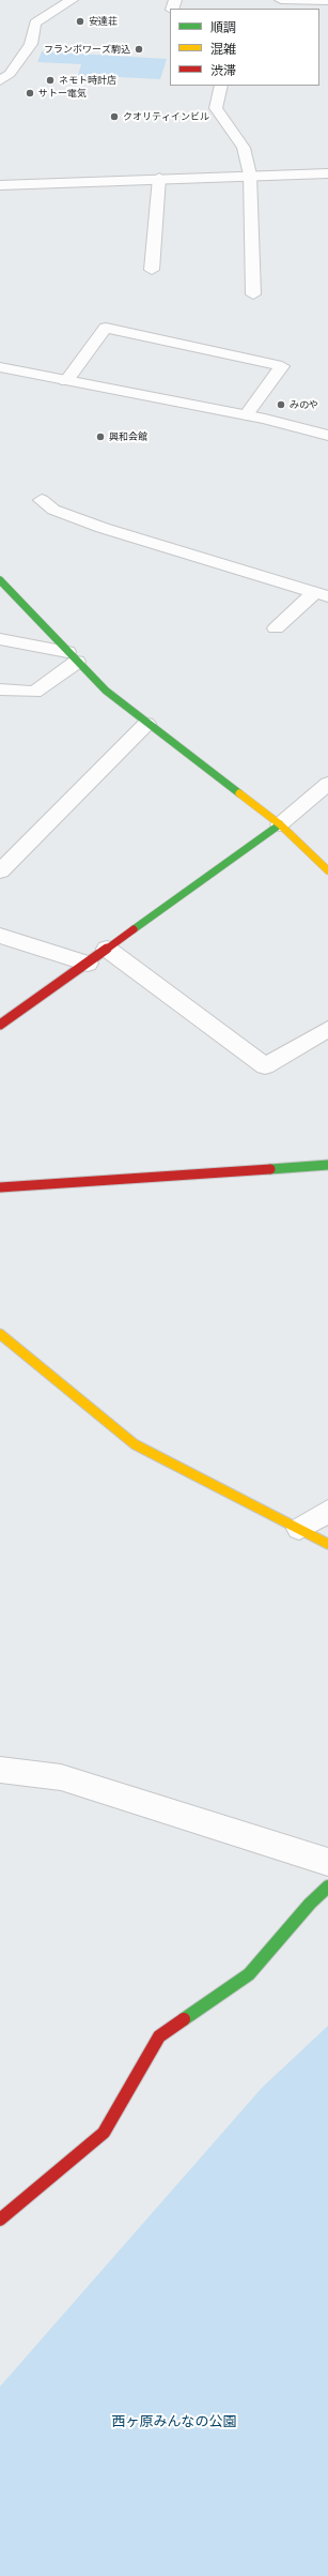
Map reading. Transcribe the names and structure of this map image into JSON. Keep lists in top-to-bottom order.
{
  "parks": ["西ヶ原みんなの公園"],
  "places": [
    "安達荘",
    "フランボワーズ駒込",
    "ネモト時計店",
    "サトー電気",
    "クオリティインビル",
    "みのや",
    "興和会館"
  ],
  "legend": ["順調", "混雑", "渋滞"]
}
